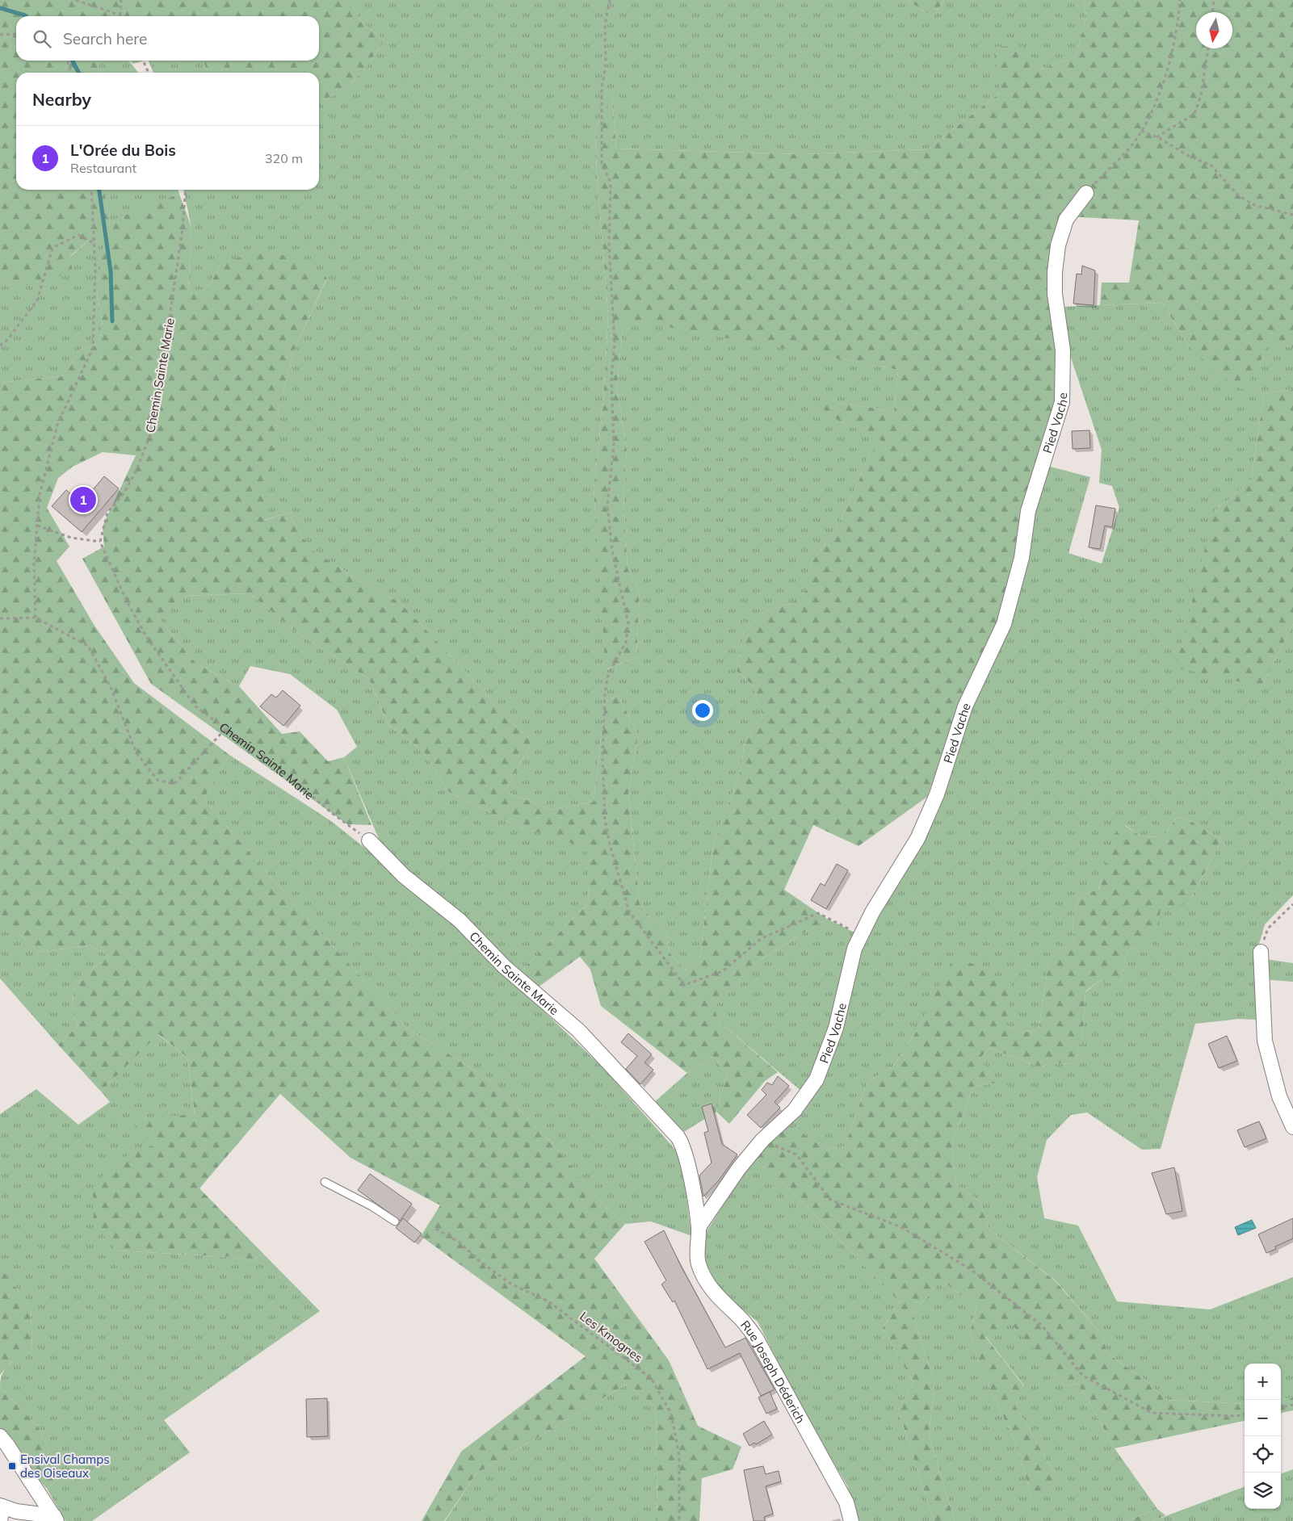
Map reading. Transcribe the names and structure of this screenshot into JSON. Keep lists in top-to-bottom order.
{
  "streets": {
    "street": ["Chemin Sainte Marie", "Pied Vache", "Rue Joseph Déderich"],
    "path": ["Les Kmognes"]
  },
  "crossings": [
    ["Chemin Sainte Marie", "Pied Vache"],
    ["Chemin Sainte Marie", "Rue Joseph Déderich"],
    ["Pied Vache", "Rue Joseph Déderich"]
  ],
  "places": {
    "transit": ["Ensival Champs des Oiseaux"]
  },
  "north": "bottom",
  "page": {
    "search": "Search here",
    "heading": "Nearby",
    "list": [
      {
        "mark": "1",
        "name": "L'Orée du Bois",
        "note": "Restaurant",
        "value": "320 m"
      }
    ],
    "pins": "1",
    "map_buttons": ["+", "−"]
  }
}
